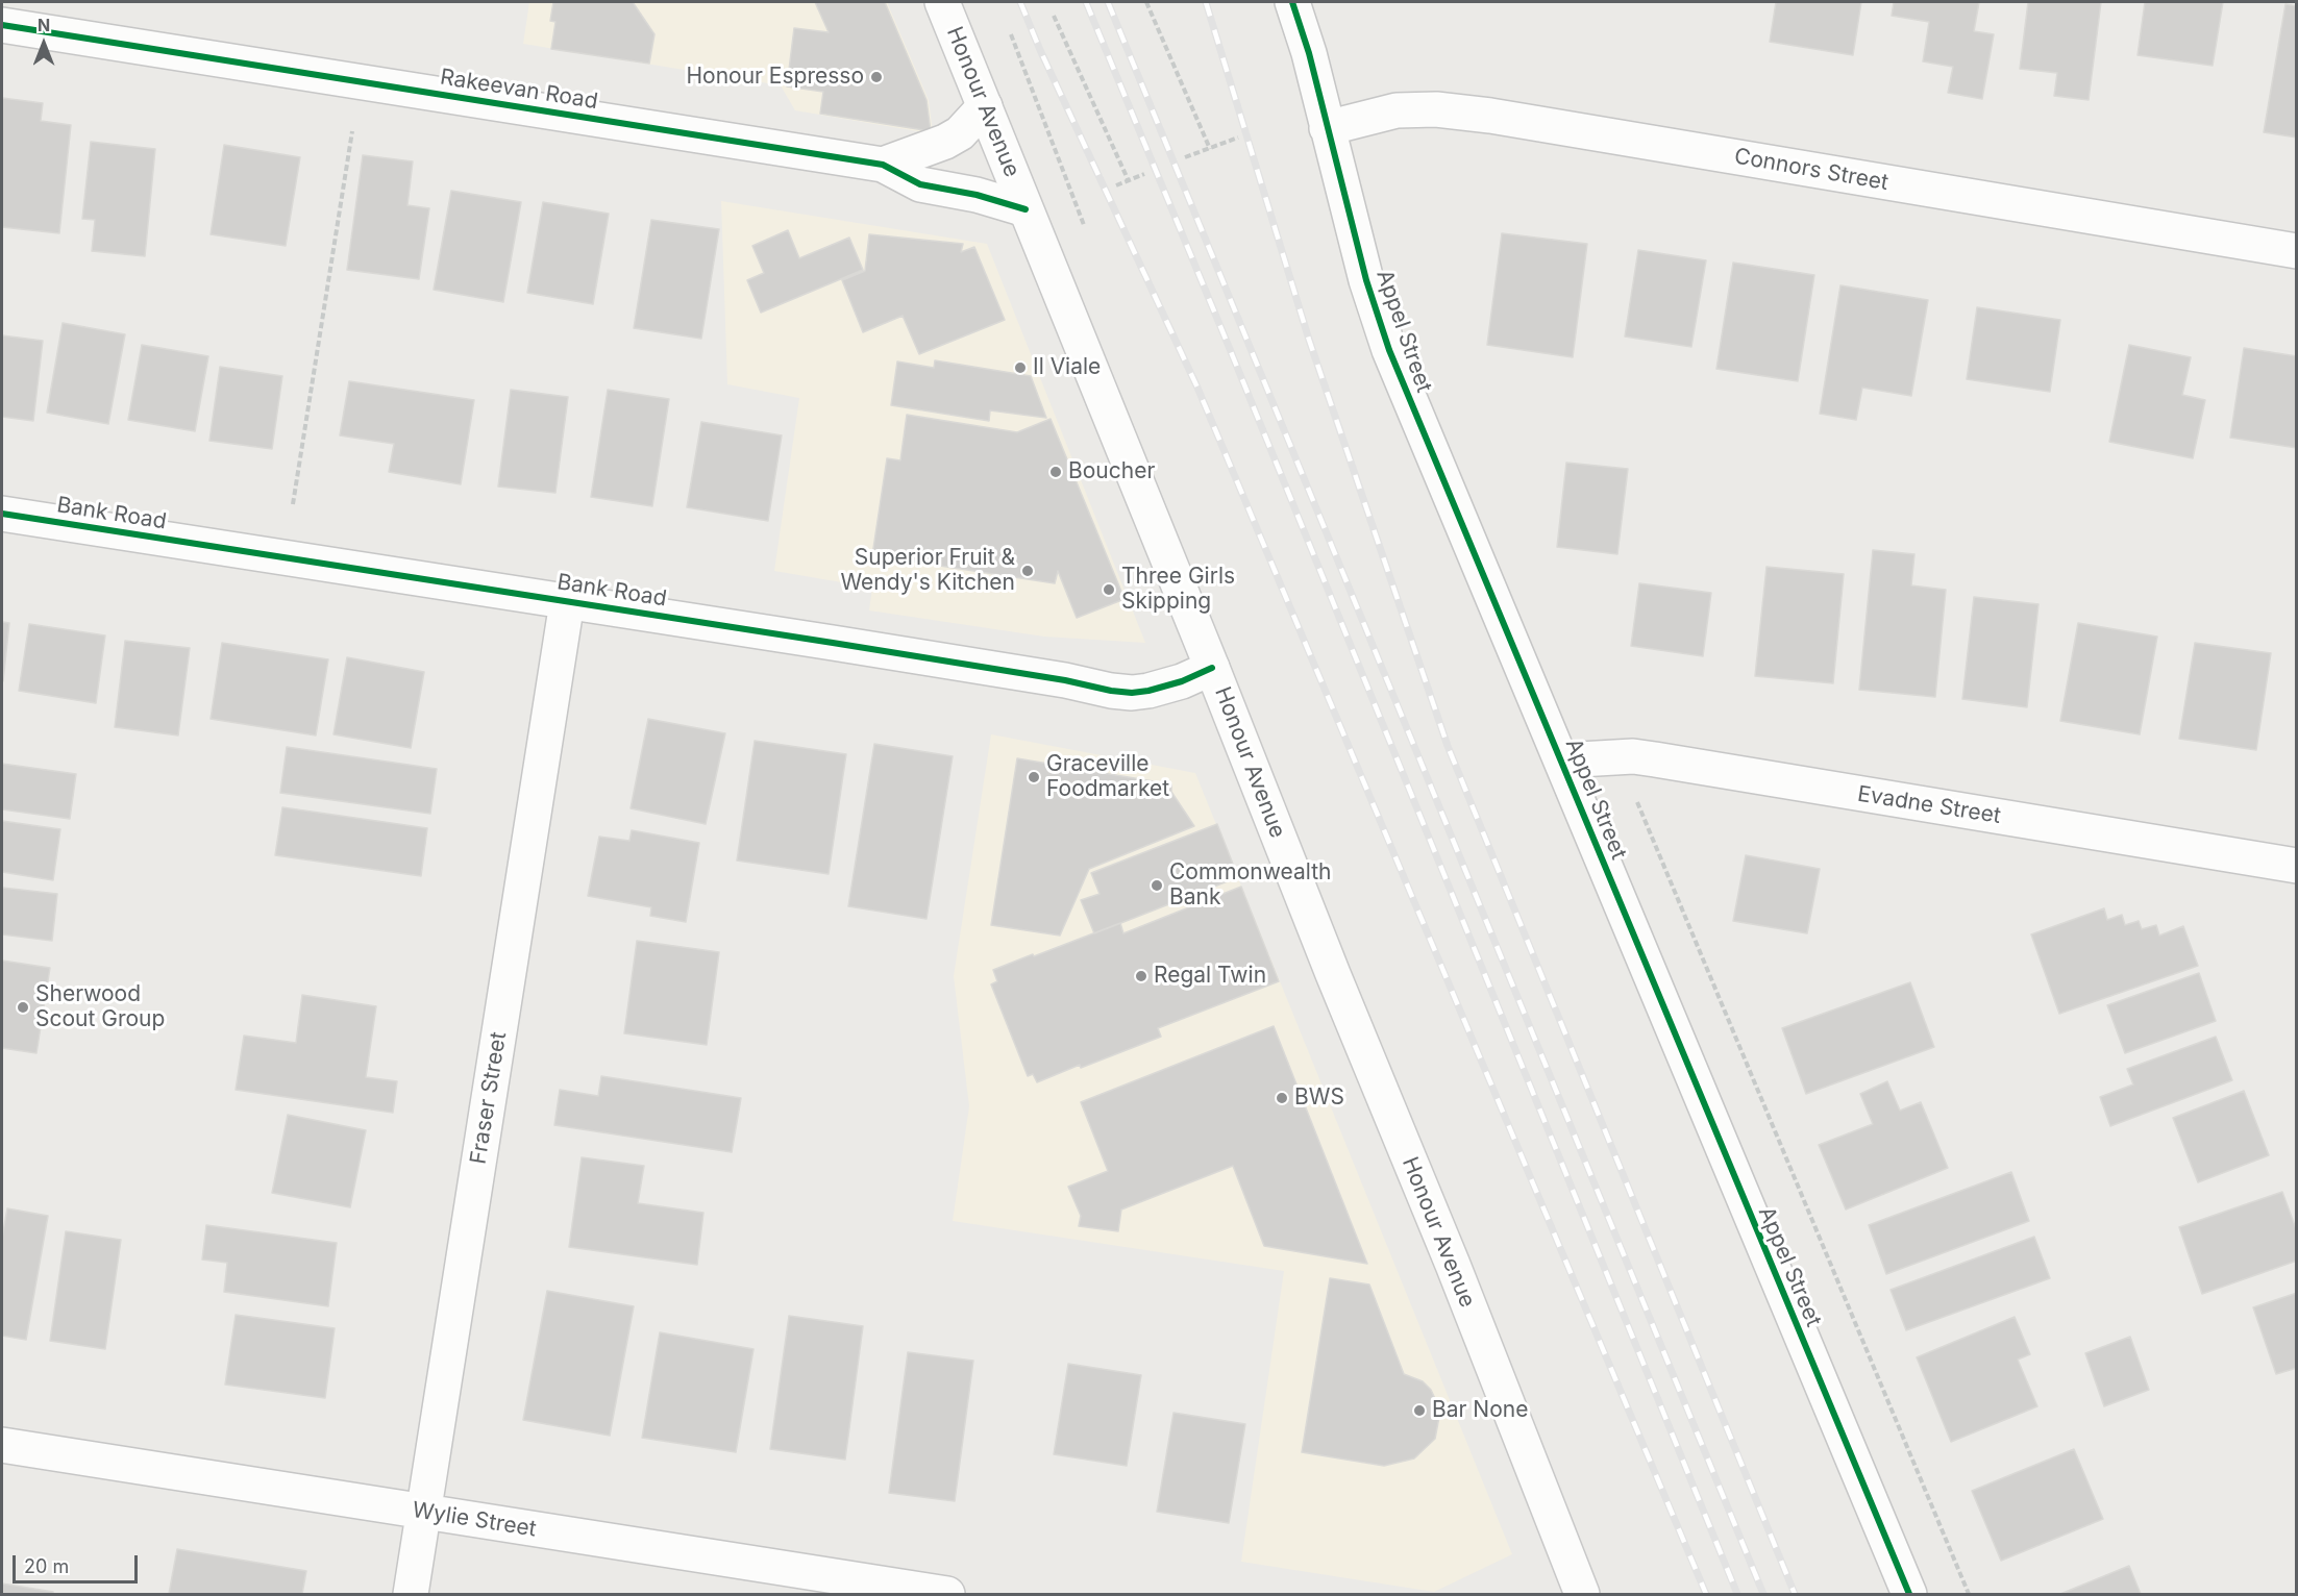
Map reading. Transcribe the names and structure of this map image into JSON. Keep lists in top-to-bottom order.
{
  "streets": {
    "street": [
      "Rakeevan Road",
      "Honour Avenue",
      "Connors Street",
      "Appel Street",
      "Bank Road",
      "Evadne Street",
      "Fraser Street",
      "Wylie Street"
    ]
  },
  "crossings": [
    ["Rakeevan Road", "Honour Avenue"],
    ["Honour Avenue", "Bank Road"],
    ["Connors Street", "Appel Street"],
    ["Appel Street", "Evadne Street"],
    ["Bank Road", "Fraser Street"],
    ["Fraser Street", "Wylie Street"]
  ],
  "places": [
    "Honour Espresso",
    "Il Viale",
    "Boucher",
    "Superior Fruit & Wendy's Kitchen",
    "Three Girls Skipping",
    "Graceville Foodmarket",
    "Commonwealth Bank",
    "Regal Twin",
    "Sherwood Scout Group",
    "BWS",
    "Bar None"
  ],
  "scale_bar": "20 m",
  "north": "top"
}
